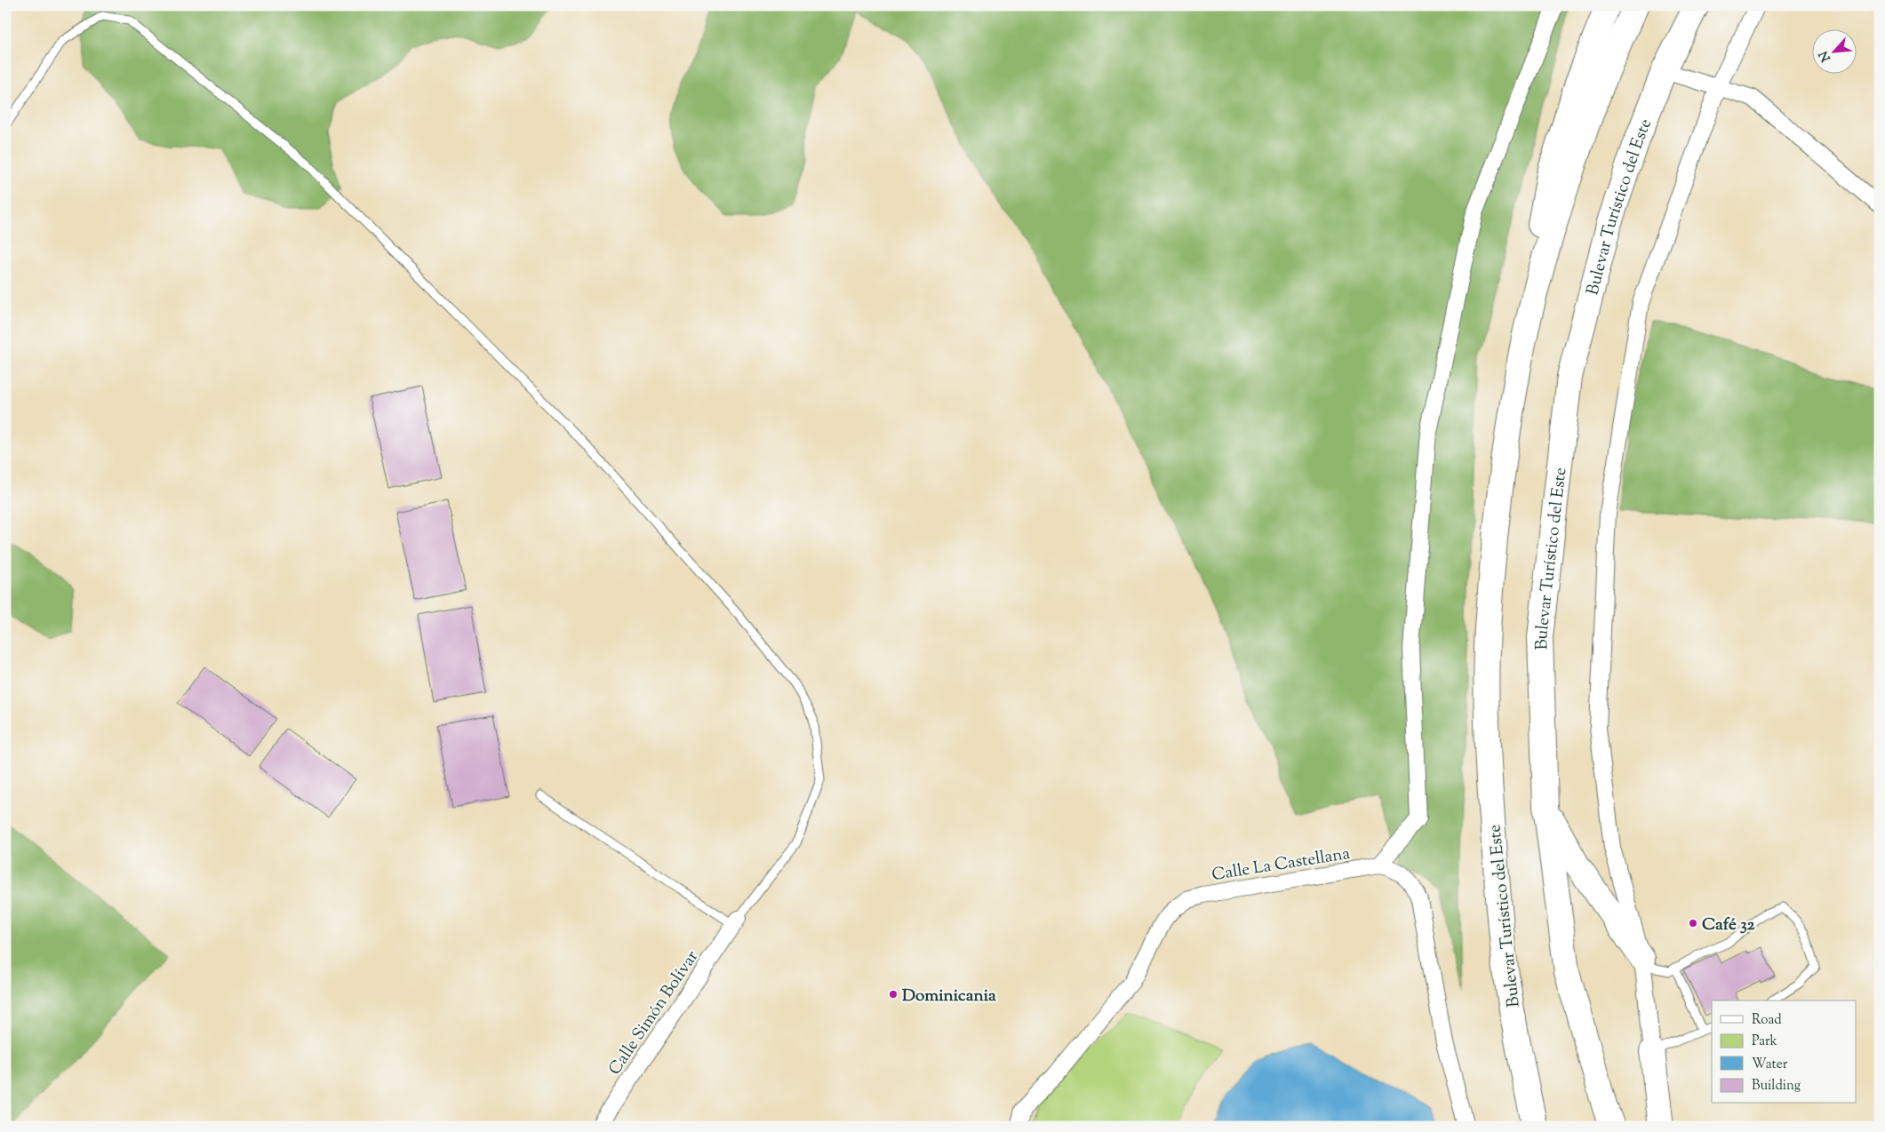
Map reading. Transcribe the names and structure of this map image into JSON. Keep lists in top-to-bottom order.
{
  "streets": {
    "highway": ["Bulevar Turístico del Este"],
    "street": ["Calle La Castellana", "Calle Simón Bolívar"]
  },
  "places": ["Café 32", "Dominicania"],
  "legend": [
    "Road",
    "Park",
    "Water",
    "Building"
  ],
  "north": "bottom left"
}
